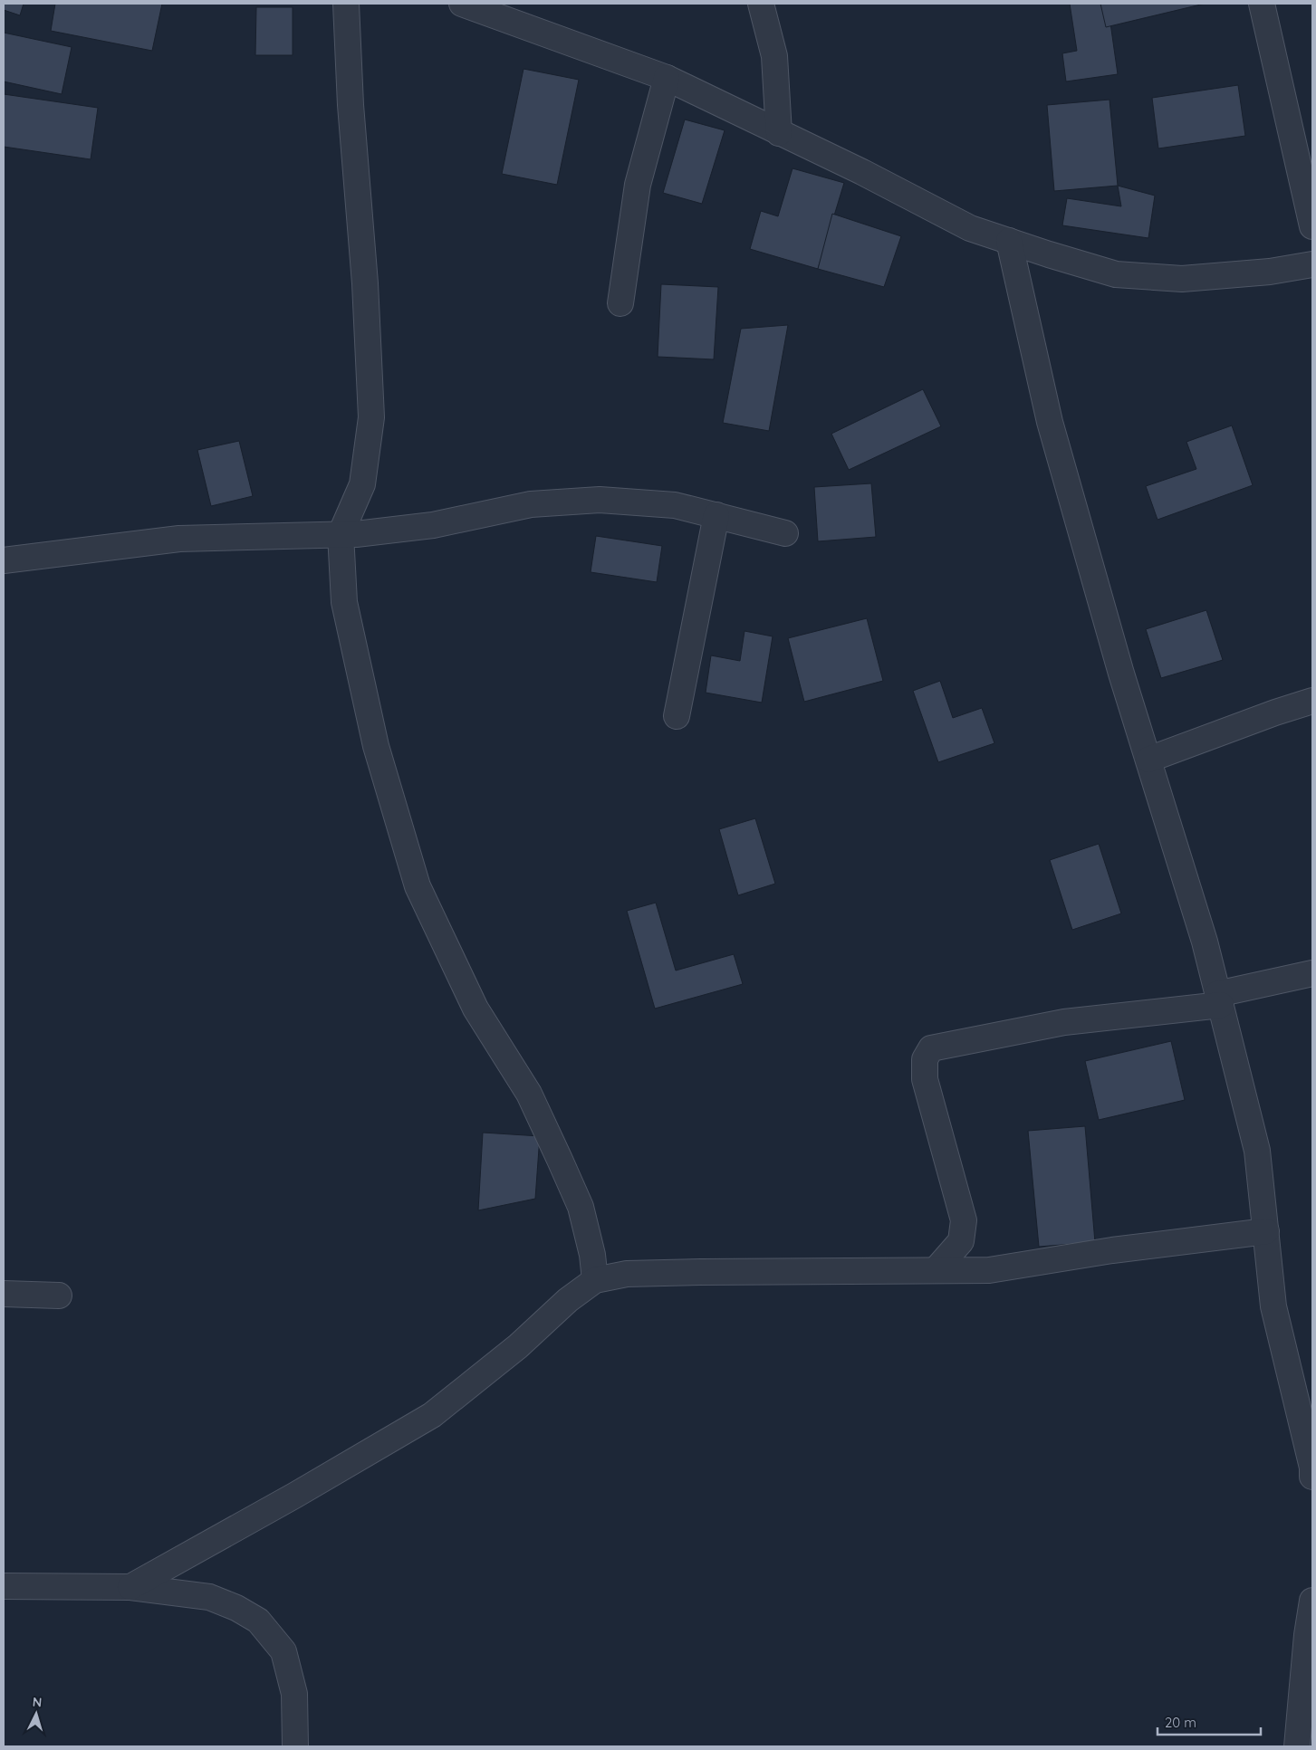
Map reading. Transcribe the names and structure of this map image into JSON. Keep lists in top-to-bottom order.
{
  "scale_bar": "20 m",
  "north": "top"
}
